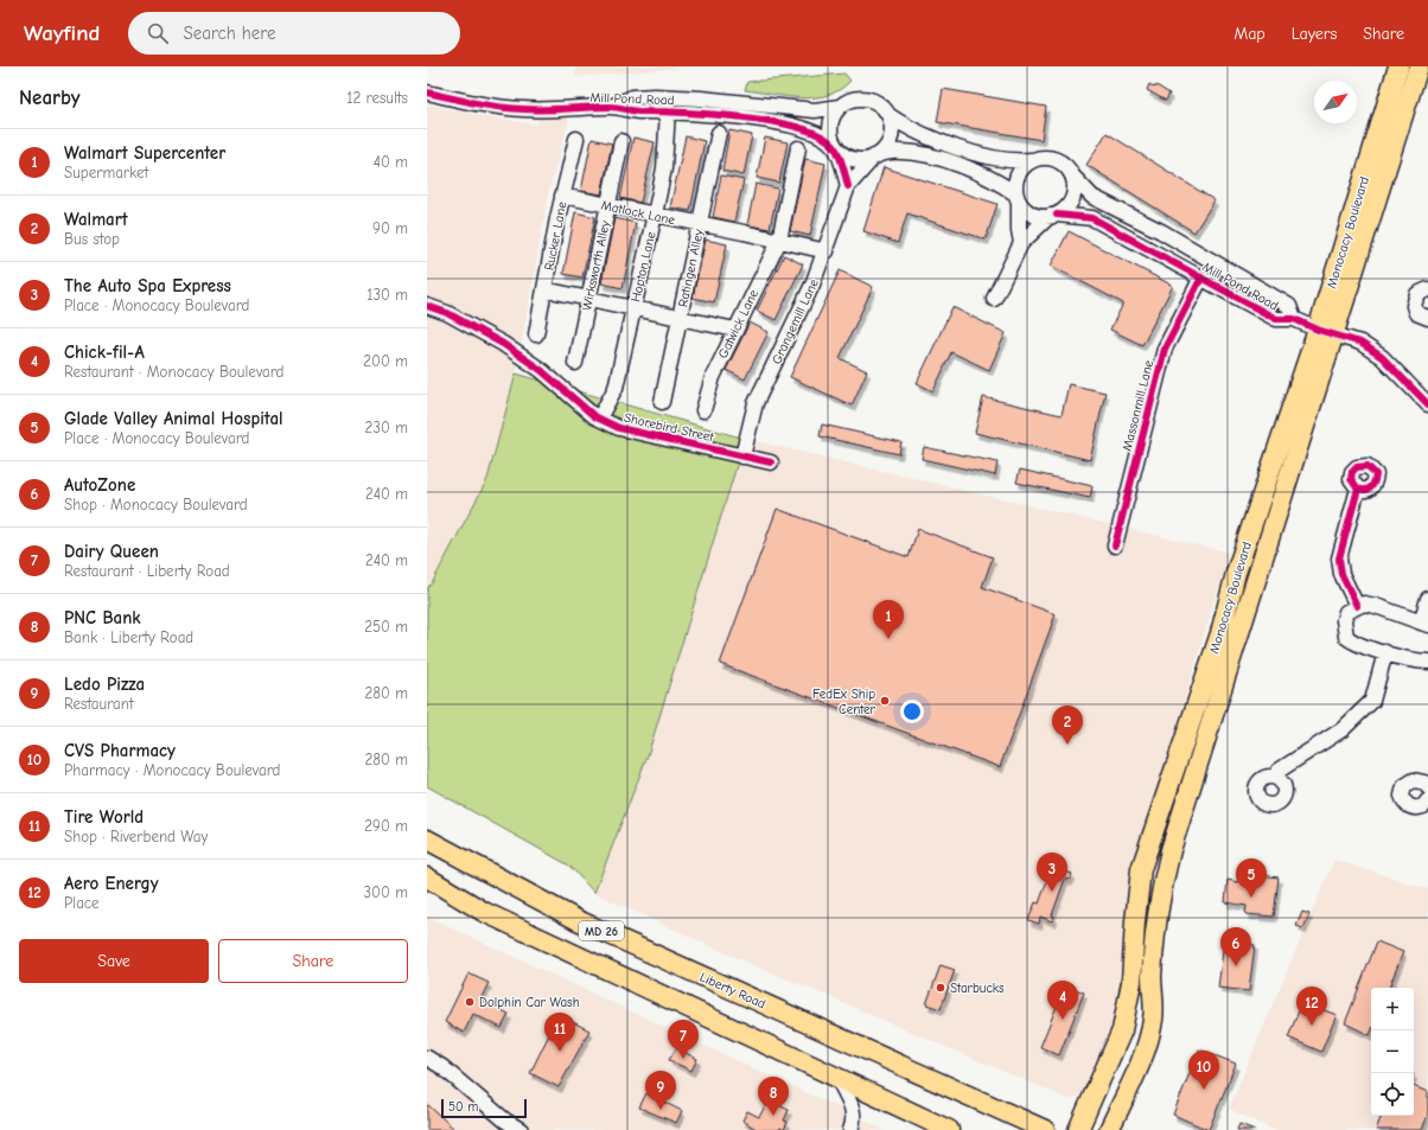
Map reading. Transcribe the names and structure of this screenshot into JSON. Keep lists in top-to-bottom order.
{
  "streets": {
    "main road": ["Monocacy Boulevard", "MD 26", "Liberty Road"],
    "street": [
      "Mill Pond Road",
      "Matlock Lane",
      "Rucker Lane",
      "Wirksworth Alley",
      "Hopton Lane",
      "Ratingen Alley",
      "Grangemill Lane",
      "Gatwick Lane",
      "Massonmill Lane",
      "Shorebird Street"
    ]
  },
  "crossings": [
    ["Mill Pond Road", "Monocacy Boulevard"],
    ["Mill Pond Road", "Hopton Lane"],
    ["Mill Pond Road", "Massonmill Lane"],
    ["Matlock Lane", "Rucker Lane"],
    ["Matlock Lane", "Wirksworth Alley"],
    ["Matlock Lane", "Hopton Lane"],
    ["Matlock Lane", "Ratingen Alley"],
    ["Matlock Lane", "Grangemill Lane"],
    ["Matlock Lane", "Gatwick Lane"],
    ["Hopton Lane", "Shorebird Street"],
    ["Grangemill Lane", "Shorebird Street"]
  ],
  "places": ["FedEx Ship Center", "Starbucks", "Dolphin Car Wash"],
  "scale_bar": "50 m",
  "north": "top right",
  "page": {
    "header": "Wayfind",
    "search": "Search here",
    "nav": ["Map", "Layers", "Share"],
    "heading": ["Nearby", "12 results"],
    "list": [
      {
        "mark": "1",
        "name": "Walmart Supercenter",
        "note": "Supermarket",
        "value": "40 m"
      },
      {
        "mark": "2",
        "name": "Walmart",
        "note": "Bus stop",
        "value": "90 m"
      },
      {
        "mark": "3",
        "name": "The Auto Spa Express",
        "note": "Place · Monocacy Boulevard",
        "value": "130 m"
      },
      {
        "mark": "4",
        "name": "Chick-fil-A",
        "note": "Restaurant · Monocacy Boulevard",
        "value": "200 m"
      },
      {
        "mark": "5",
        "name": "Glade Valley Animal Hospital",
        "note": "Place · Monocacy Boulevard",
        "value": "230 m"
      },
      {
        "mark": "6",
        "name": "AutoZone",
        "note": "Shop · Monocacy Boulevard",
        "value": "240 m"
      },
      {
        "mark": "7",
        "name": "Dairy Queen",
        "note": "Restaurant · Liberty Road",
        "value": "240 m"
      },
      {
        "mark": "8",
        "name": "PNC Bank",
        "note": "Bank · Liberty Road",
        "value": "250 m"
      },
      {
        "mark": "9",
        "name": "Ledo Pizza",
        "note": "Restaurant",
        "value": "280 m"
      },
      {
        "mark": "10",
        "name": "CVS Pharmacy",
        "note": "Pharmacy · Monocacy Boulevard",
        "value": "280 m"
      },
      {
        "mark": "11",
        "name": "Tire World",
        "note": "Shop · Riverbend Way",
        "value": "290 m"
      },
      {
        "mark": "12",
        "name": "Aero Energy",
        "note": "Place",
        "value": "300 m"
      }
    ],
    "pins": [
      "1",
      "2",
      "3",
      "5",
      "6",
      "4",
      "12",
      "11",
      "7",
      "10",
      "9",
      "8"
    ],
    "buttons": ["Save", "Share"],
    "map_buttons": ["+", "−"],
    "scale": "50 m"
  }
}
